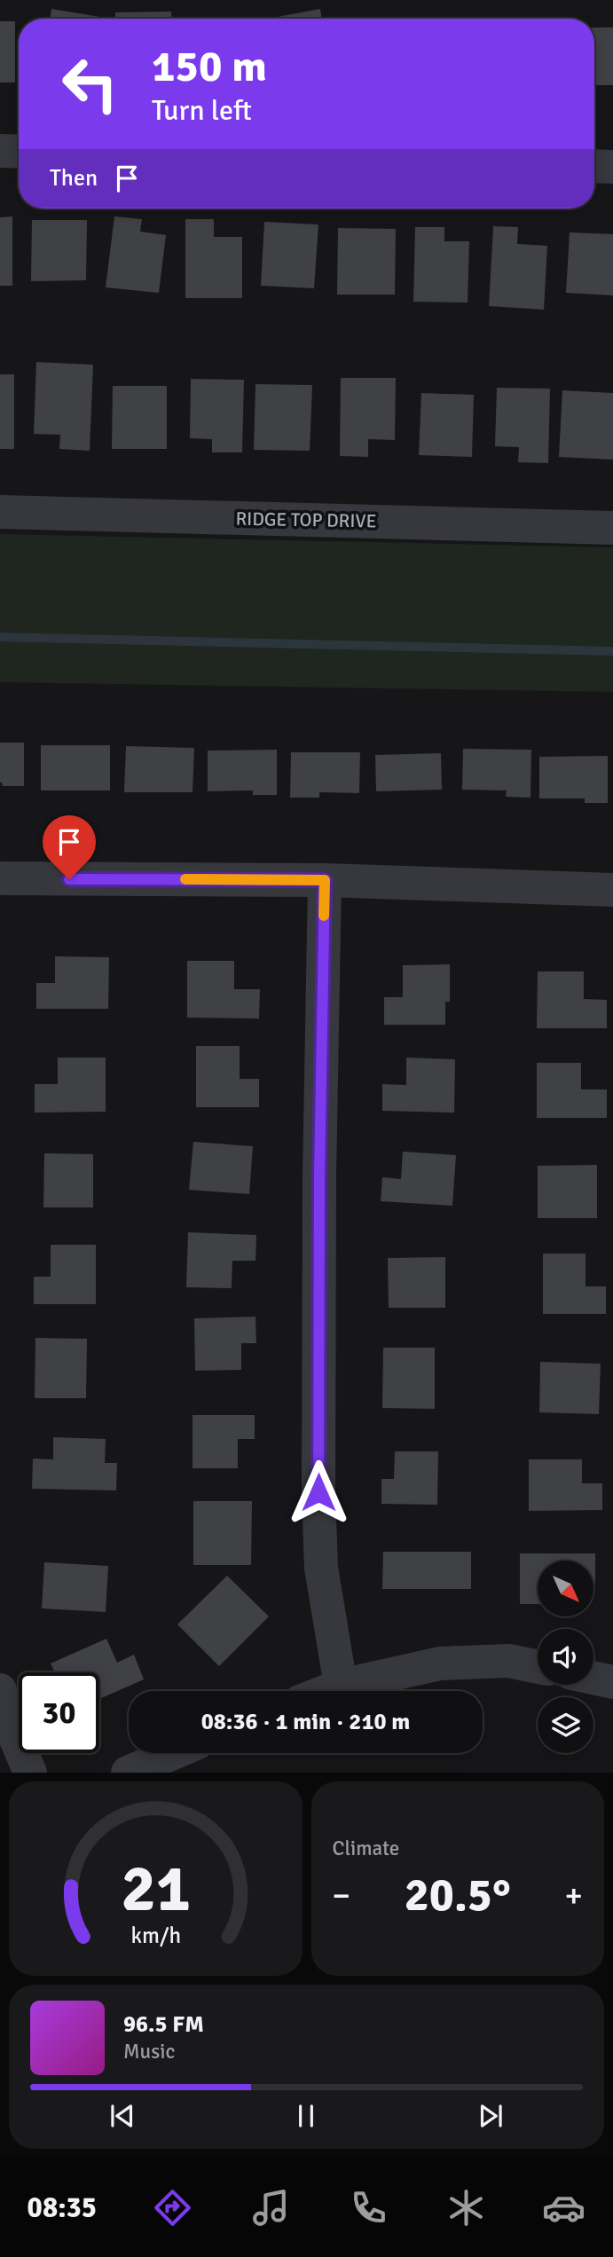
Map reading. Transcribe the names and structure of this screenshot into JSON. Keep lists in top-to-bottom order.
{
  "streets": {
    "street": ["RIDGE TOP DRIVE"]
  },
  "north": "bottom right",
  "page": {
    "turn": ["150 m", "Turn left"],
    "then": "Then",
    "limit": "30",
    "trip": "08:36 · 1 min · 210 m",
    "tile": "Climate",
    "heat": ["−", "20.5°", "+"],
    "song": ["96.5 FM", "Music"],
    "tabs": "08:35",
    "gauge": ["21", "km/h"]
  }
}
